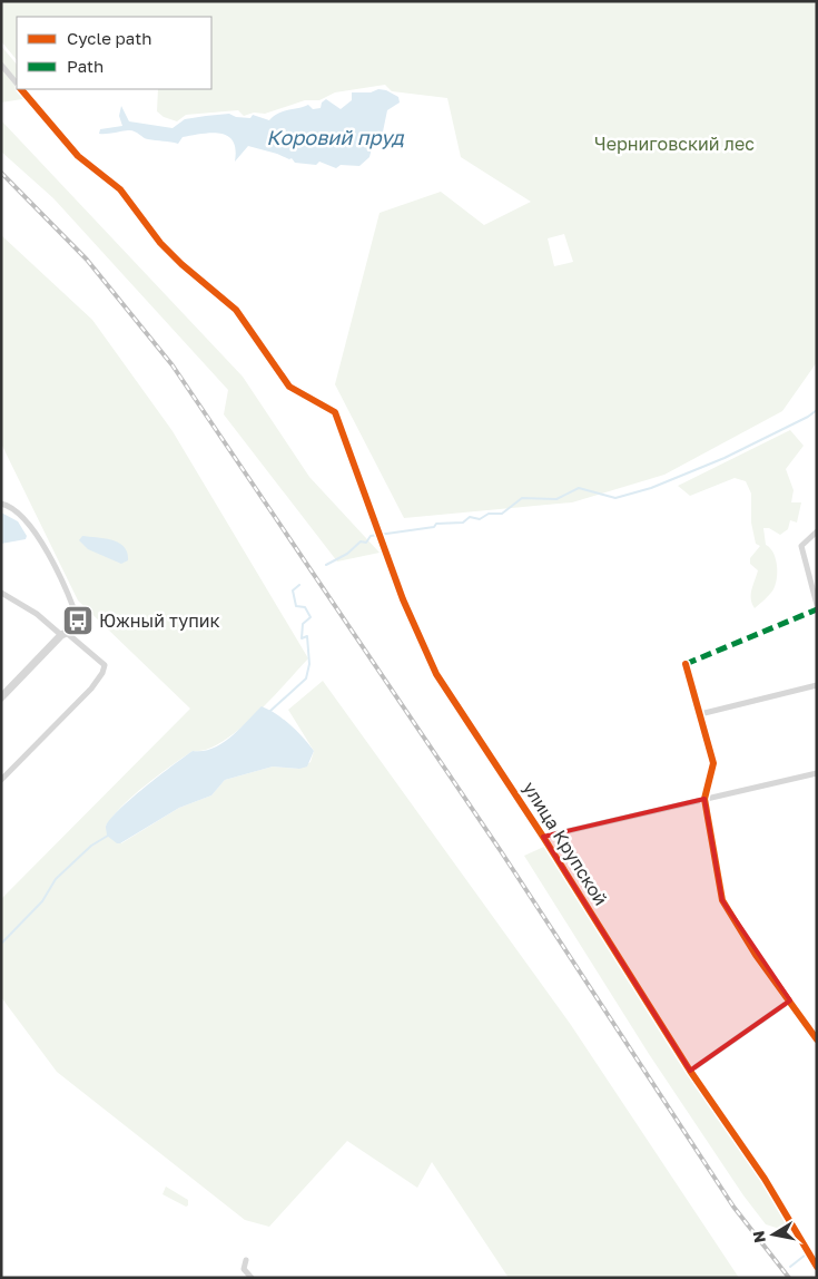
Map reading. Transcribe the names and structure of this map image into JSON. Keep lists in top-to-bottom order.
{
  "streets": {
    "street": ["улица Крупской"]
  },
  "water": ["Коровий пруд"],
  "parks": ["Черниговский лес"],
  "places": {
    "bus stop": ["Южный тупик"]
  },
  "legend": ["Cycle path", "Path"],
  "north": "left"
}
